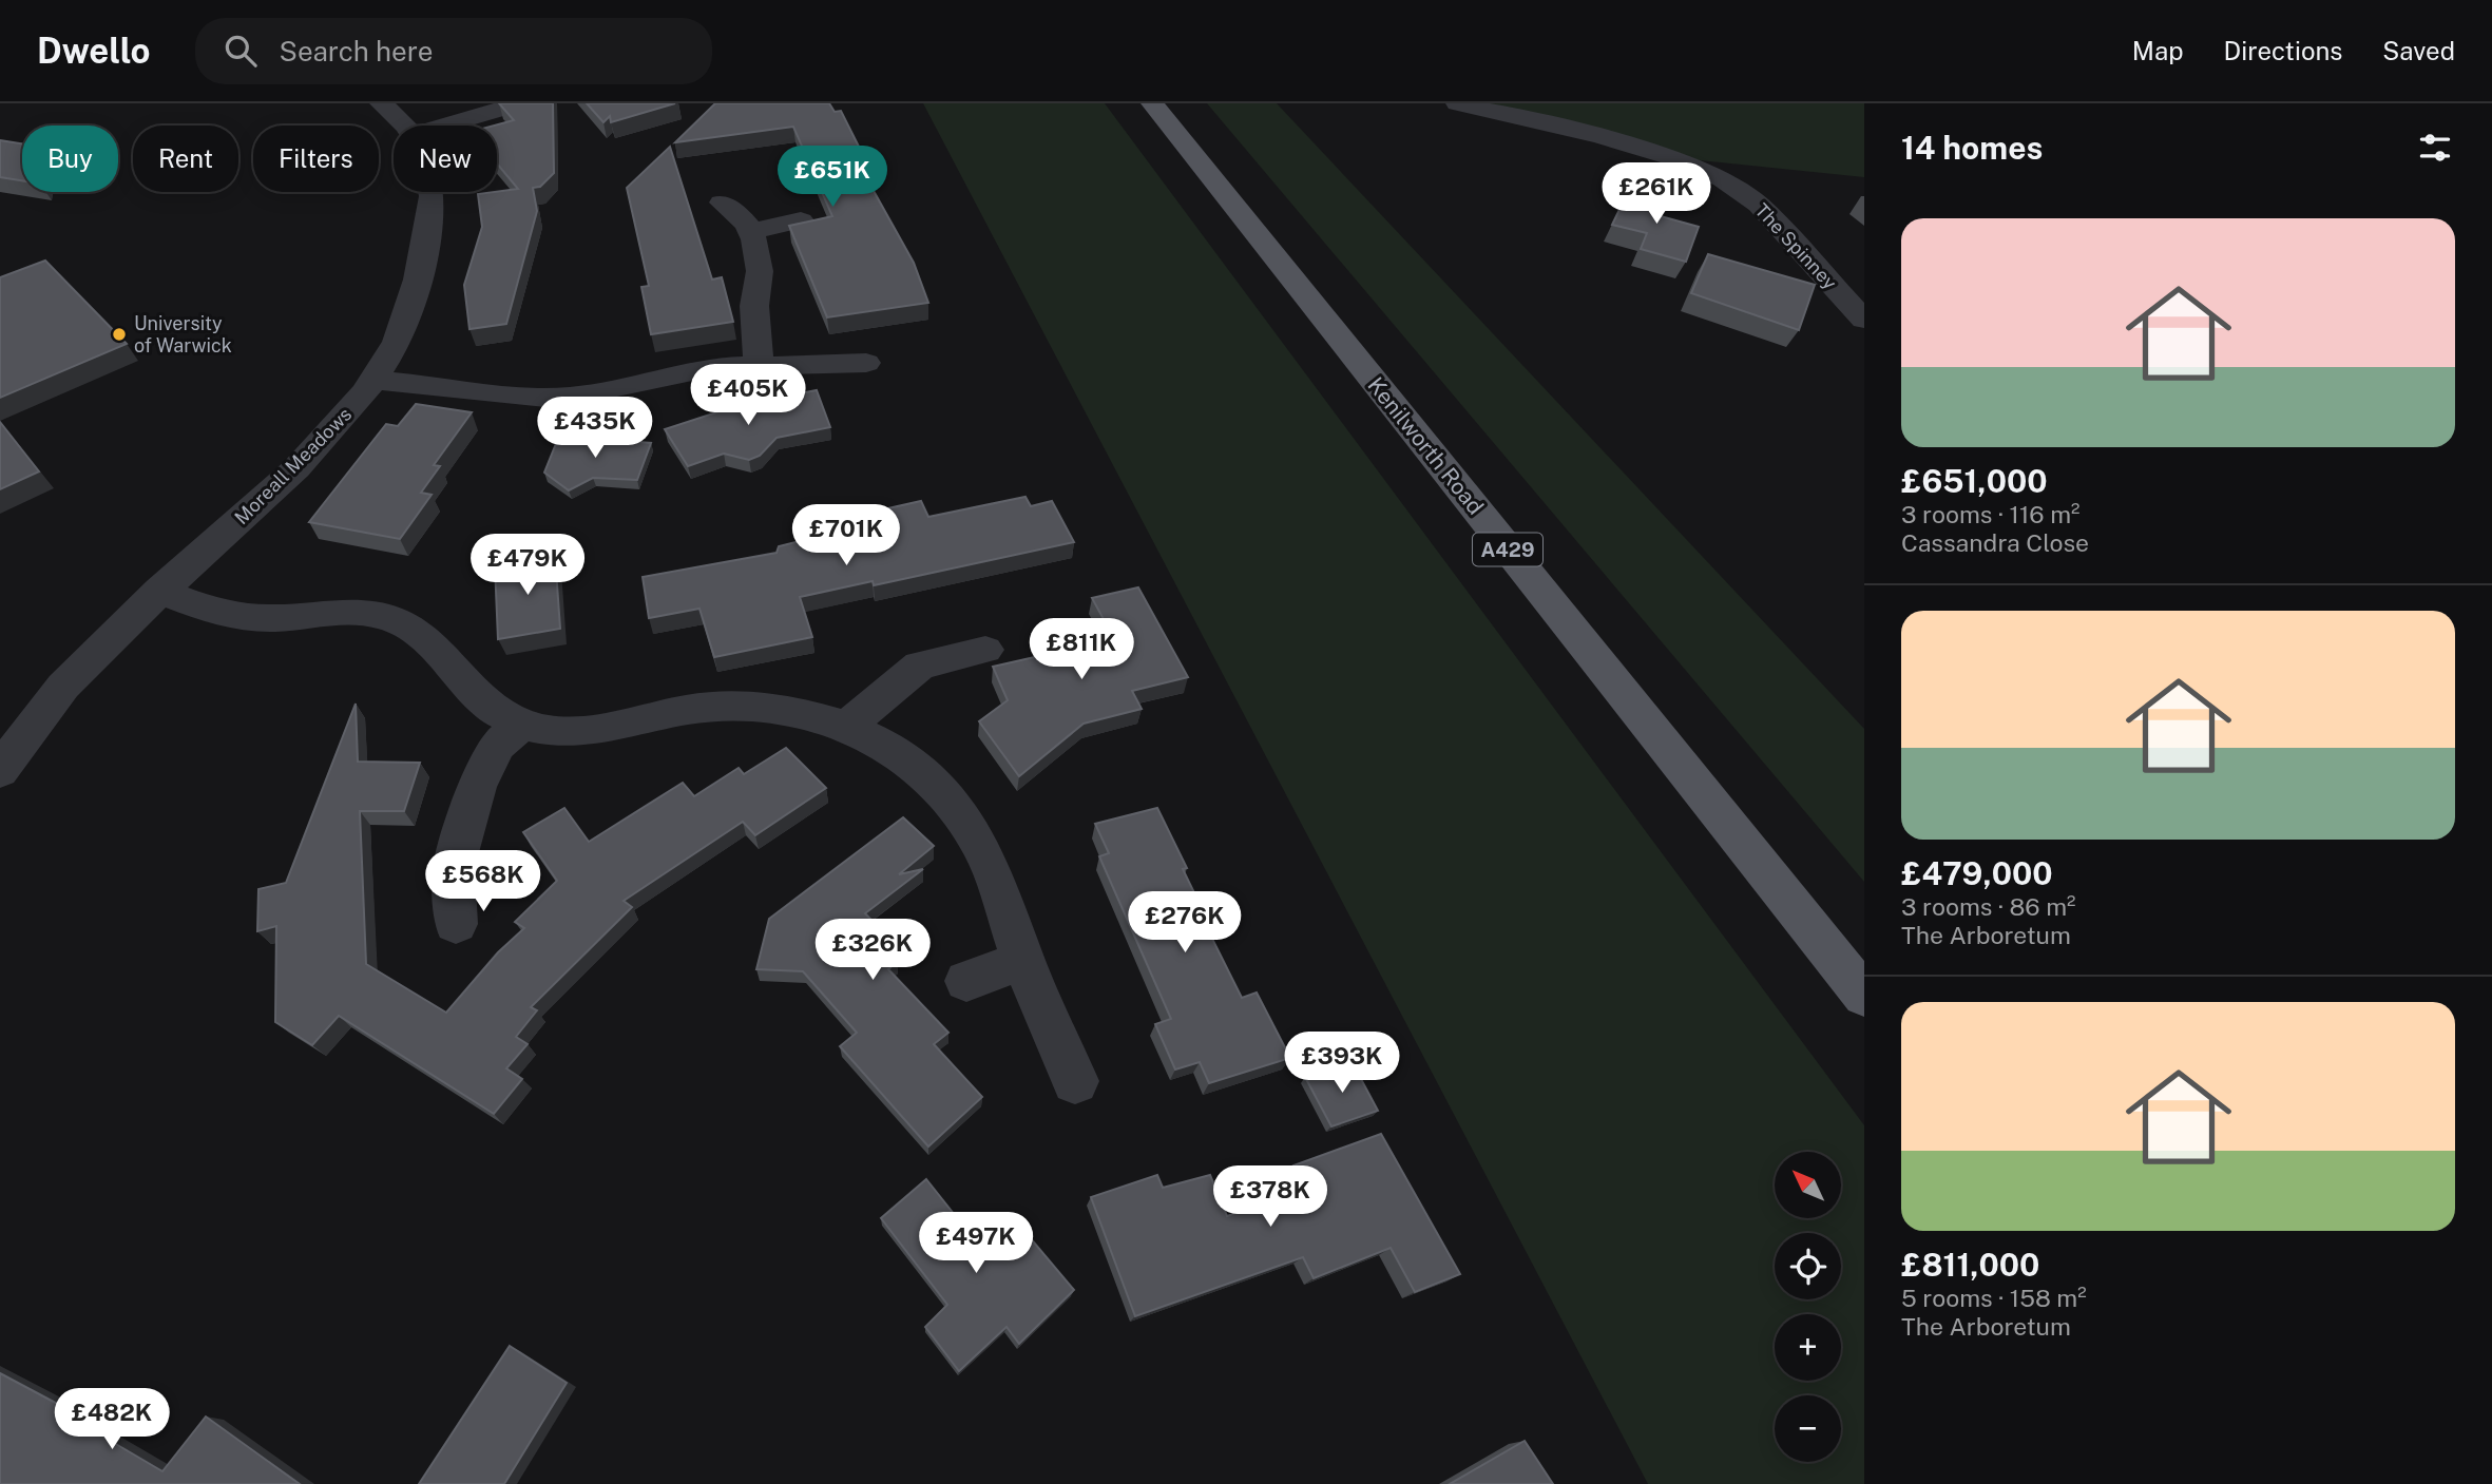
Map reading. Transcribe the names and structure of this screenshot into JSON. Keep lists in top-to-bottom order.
{
  "streets": {
    "main road": ["Kenilworth Road", "A429"],
    "street": ["The Spinney", "Moreall Meadows"]
  },
  "places": ["University of Warwick"],
  "north": "top left",
  "page": {
    "header": "Dwello",
    "search": "Search here",
    "nav": ["Map", "Directions", "Saved"],
    "heading": "14 homes",
    "chip": [
      "Buy",
      "Rent",
      "Filters",
      "New"
    ],
    "price": [
      "£651K",
      "£261K",
      "£405K",
      "£435K",
      "£701K",
      "£479K",
      "£811K",
      "£568K",
      "£276K",
      "£326K",
      "£393K",
      "£378K",
      "£497K",
      "£482K"
    ],
    "list": [
      {
        "name": "£651,000",
        "note": "3 rooms · 116 m² · Cassandra Close"
      },
      {
        "name": "£479,000",
        "note": "3 rooms · 86 m² · The Arboretum"
      },
      {
        "name": "£811,000",
        "note": "5 rooms · 158 m² · The Arboretum"
      }
    ],
    "map_buttons": ["+", "−"]
  }
}
